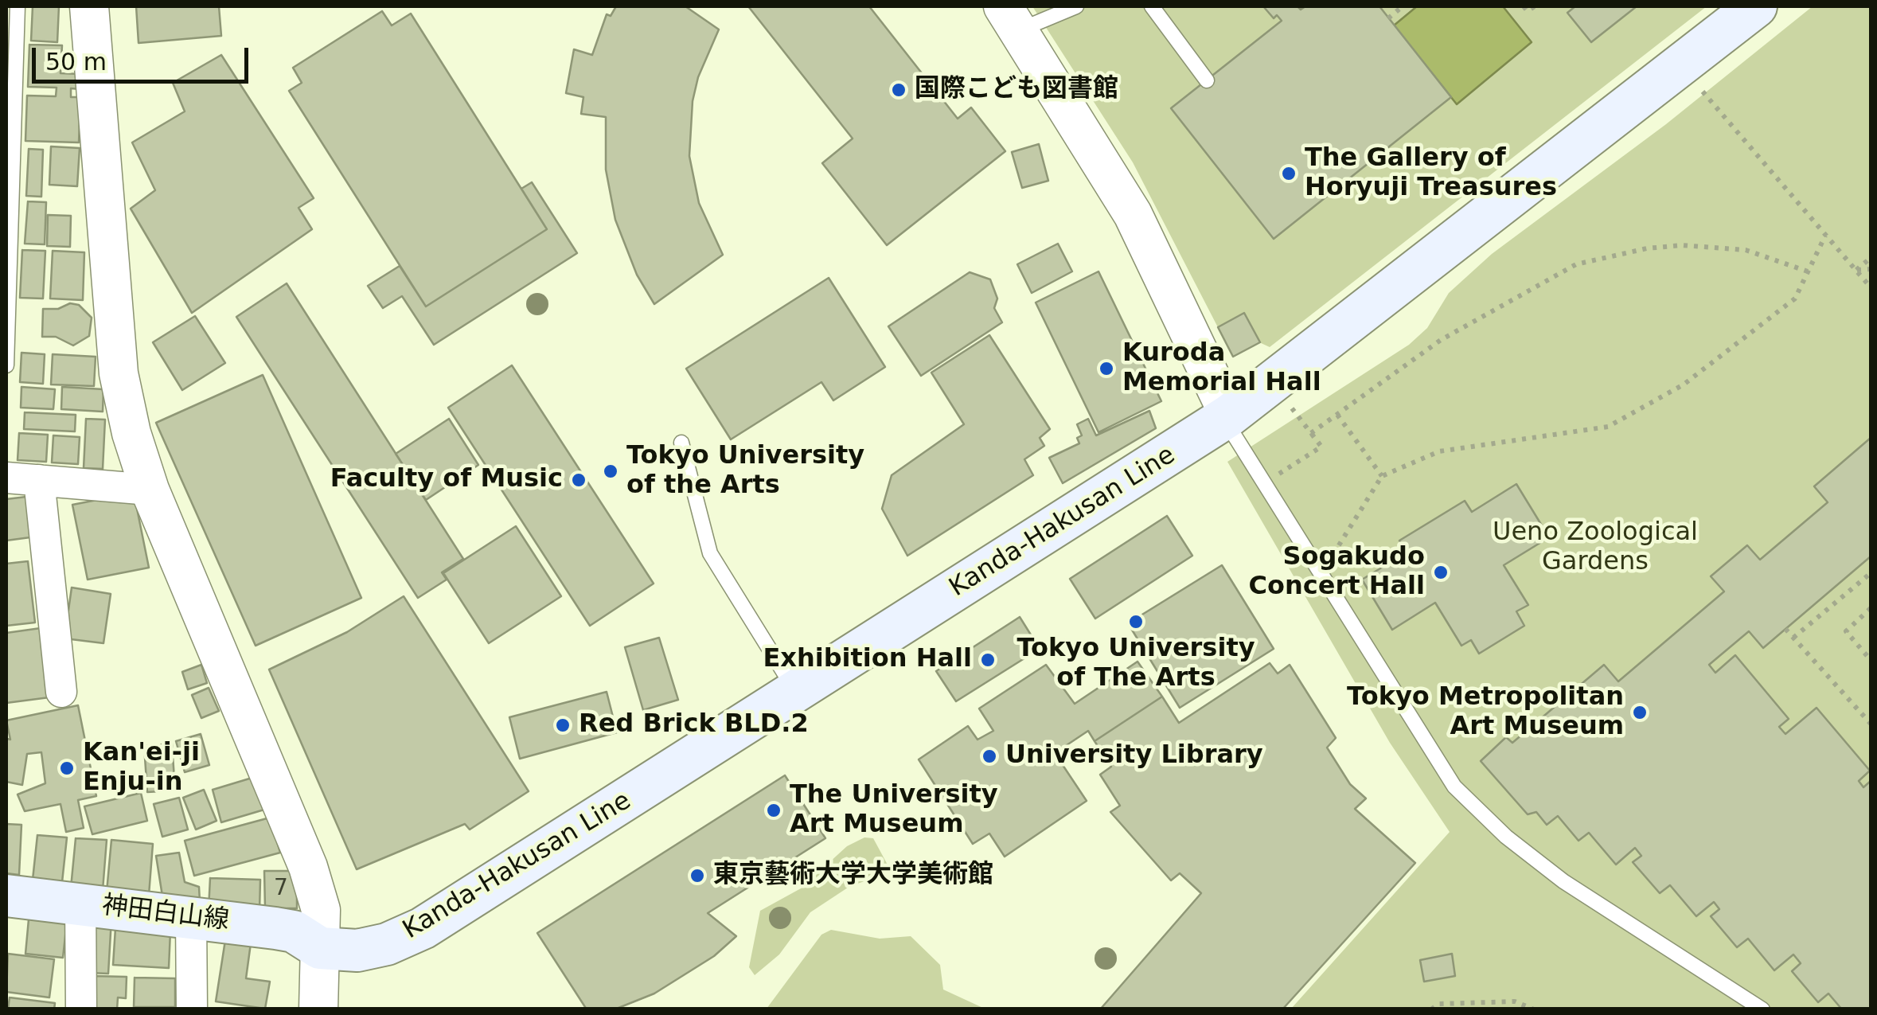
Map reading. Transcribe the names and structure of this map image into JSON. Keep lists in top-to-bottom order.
{
  "streets": {
    "main road": ["Kanda-Hakusan Line", "神田白山線"]
  },
  "crossings": [
    ["Kanda-Hakusan Line", "神田白山線"]
  ],
  "parks": ["Ueno Zoological Gardens"],
  "places": [
    "国際こども図書館",
    "The Gallery of Horyuji Treasures",
    "Kuroda Memorial Hall",
    "Tokyo University of the Arts",
    "Faculty of Music",
    "Sogakudo Concert Hall",
    "Tokyo University of The Arts",
    "Exhibition Hall",
    "Tokyo Metropolitan Art Museum",
    "Red Brick BLD.2",
    "University Library",
    "Kan'ei-ji Enju-in",
    "The University Art Museum",
    "東京藝術大学大学美術館"
  ],
  "house_numbers": ["7"],
  "scale_bar": "50 m"
}
